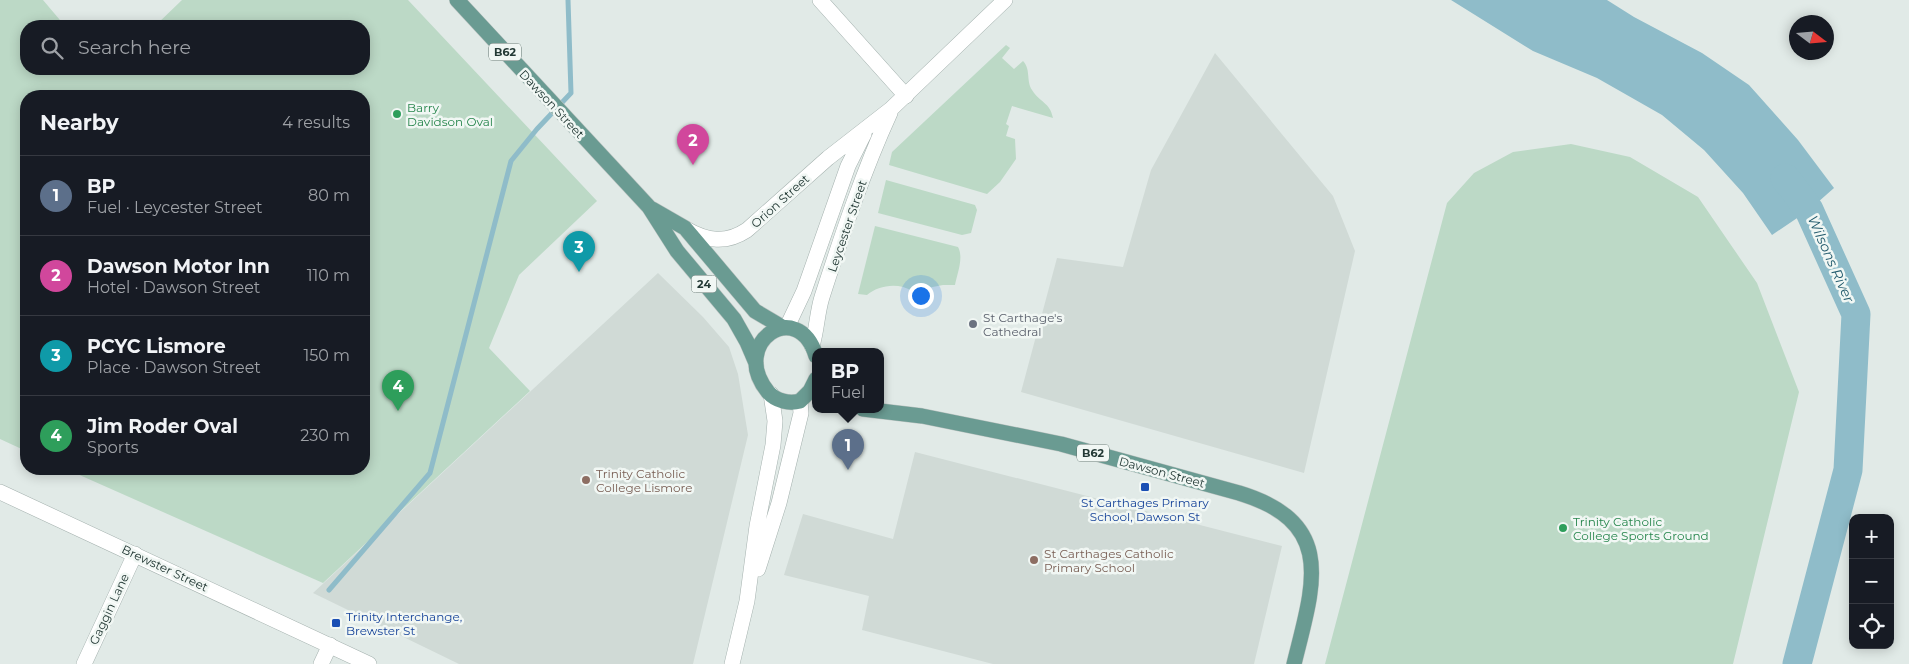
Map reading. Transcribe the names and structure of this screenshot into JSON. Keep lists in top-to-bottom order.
{
  "streets": {
    "main road": ["B62", "Dawson Street", "24"],
    "street": [
      "Orion Street",
      "Leycester Street",
      "Brewster Street",
      "Gaggin Lane"
    ]
  },
  "crossings": [
    ["B62", "Dawson Street"],
    ["B62", "Orion Street"],
    ["Dawson Street", "Orion Street"],
    ["Orion Street", "Leycester Street"],
    ["Brewster Street", "Gaggin Lane"]
  ],
  "water": ["Wilsons River"],
  "places": {
    "other": [
      "Barry Davidson Oval",
      "St Carthage's Cathedral",
      "Trinity Catholic College Lismore",
      "Trinity Catholic College Sports Ground",
      "St Carthages Catholic Primary School"
    ],
    "transit": ["St Carthages Primary School, Dawson St", "Trinity Interchange, Brewster St"]
  },
  "north": "right",
  "page": {
    "search": "Search here",
    "heading": ["Nearby", "4 results"],
    "pins": [
      "2",
      "3",
      "4",
      "1"
    ],
    "list": [
      {
        "mark": "1",
        "name": "BP",
        "note": "Fuel · Leycester Street",
        "value": "80 m"
      },
      {
        "mark": "2",
        "name": "Dawson Motor Inn",
        "note": "Hotel · Dawson Street",
        "value": "110 m"
      },
      {
        "mark": "3",
        "name": "PCYC Lismore",
        "note": "Place · Dawson Street",
        "value": "150 m"
      },
      {
        "mark": "4",
        "name": "Jim Roder Oval",
        "note": "Sports",
        "value": "230 m"
      }
    ],
    "popup": ["BP", "Fuel"],
    "map_buttons": ["+", "−"]
  }
}
